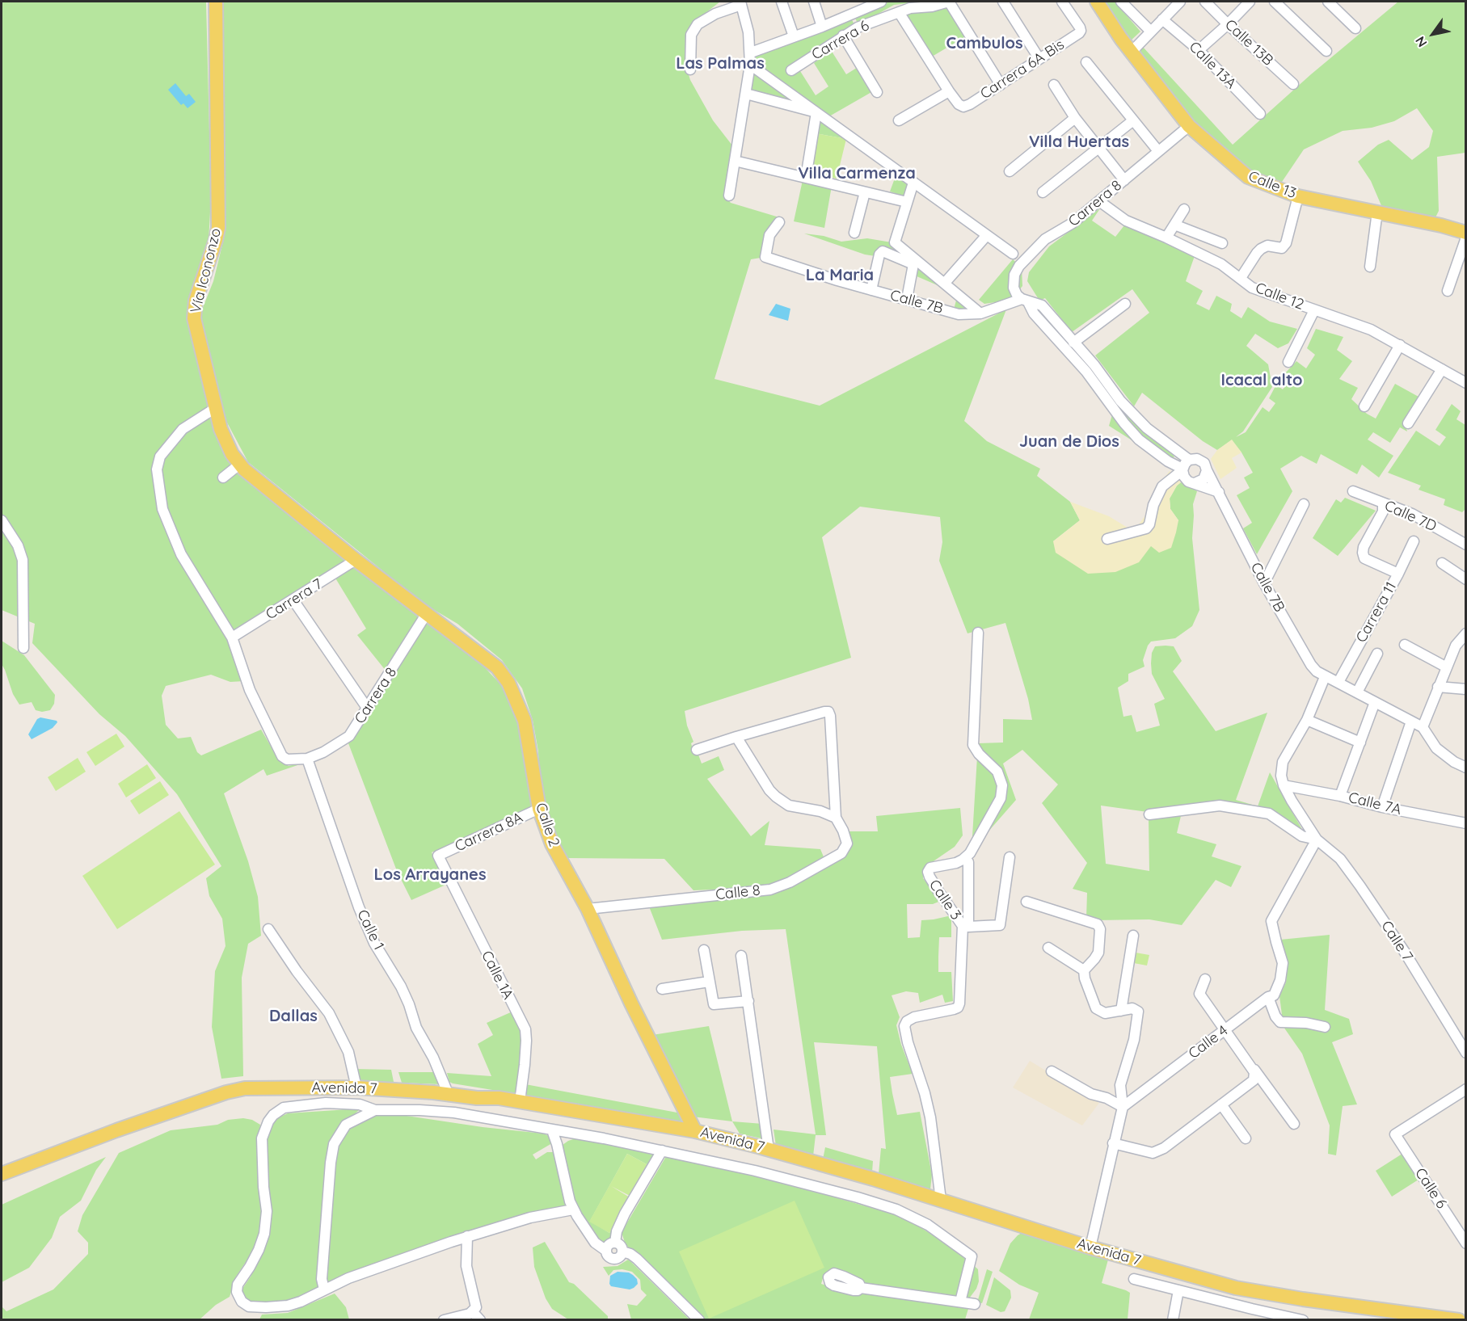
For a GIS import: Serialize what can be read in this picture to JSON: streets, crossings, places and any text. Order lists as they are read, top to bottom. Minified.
{"streets":{"main road":["Calle 13","Vía Icononzo","Calle 2","Avenida 7"],"street":["Carrera 6","Calle 13B","Calle 13A","Carrera 6A Bis","Carrera 8","Calle 12","Calle 7B","Calle 7D","Carrera 7","Carrera 11","Calle 7A","Carrera 8A","Calle 8","Calle 3","Calle 1","Calle 7","Calle 1A","Calle 4","Calle 6"]},"crossings":[["Calle 13","Carrera 8"],["Carrera 8","Calle 12"],["Carrera 8","Calle 7B"],["Carrera 8","Calle 2"],["Carrera 8","Calle 1"],["Vía Icononzo","Carrera 7"],["Vía Icononzo","Calle 2"],["Carrera 7","Calle 2"],["Calle 2","Carrera 8A"],["Calle 2","Calle 8"],["Calle 2","Avenida 7"],["Carrera 8A","Calle 1A"],["Calle 3","Avenida 7"],["Calle 1","Avenida 7"],["Calle 7","Calle 4"],["Calle 1A","Avenida 7"]],"districts":["Cambulos","Las Palmas","Villa Huertas","Villa Carmenza","La Maria","Icacal alto","Juan de Dios","Los Arrayanes","Dallas"],"north":"bottom left"}
